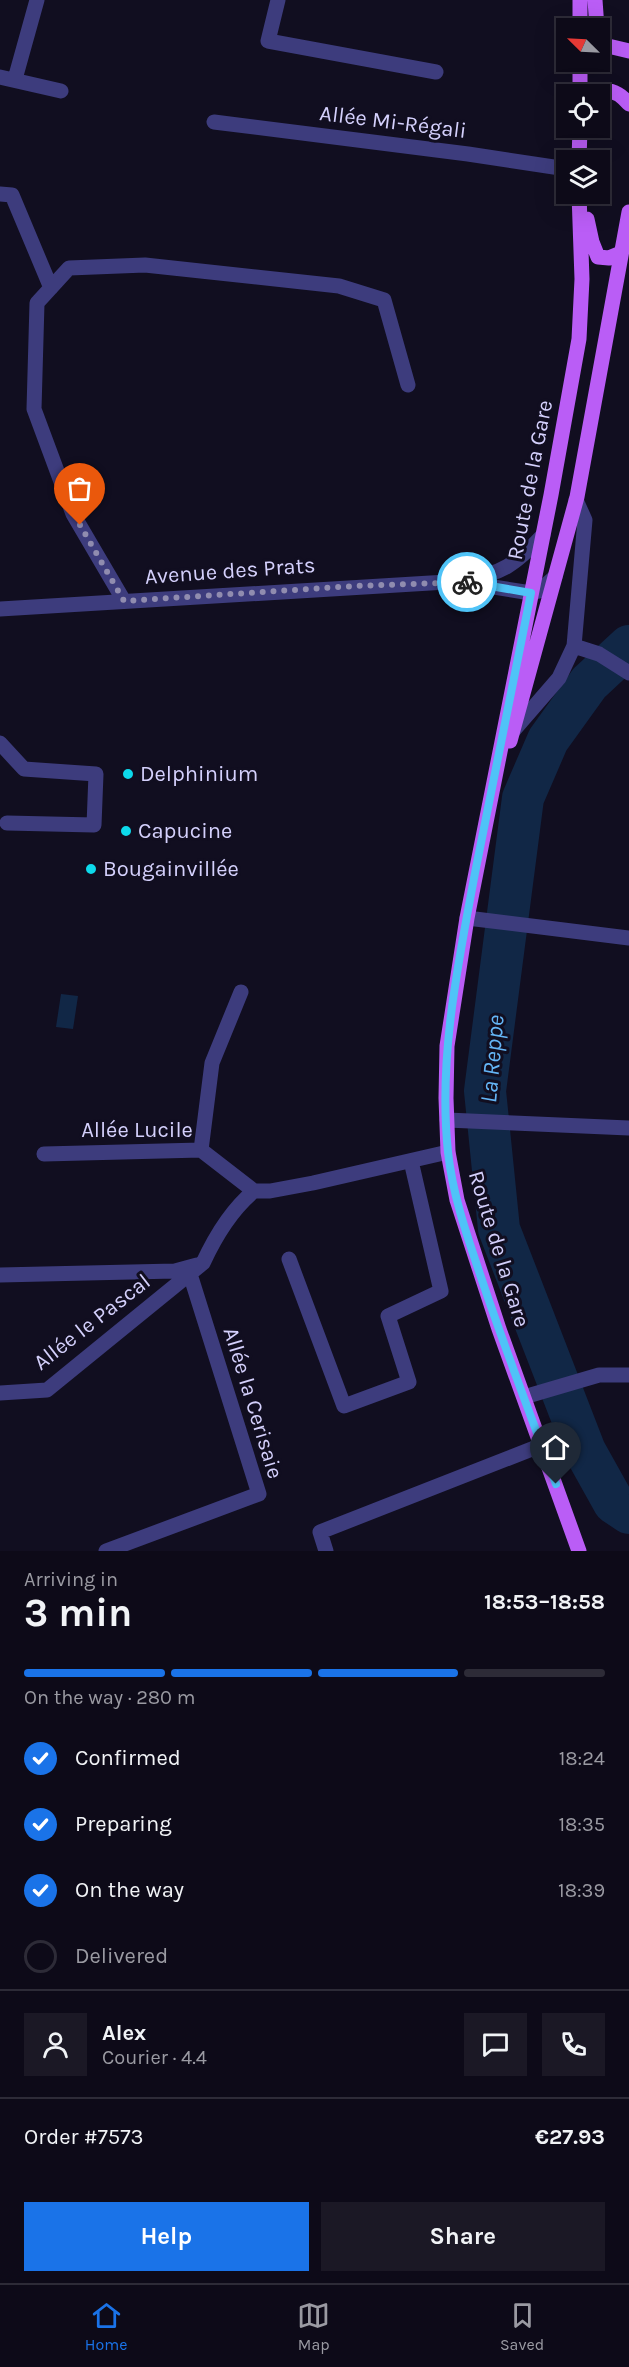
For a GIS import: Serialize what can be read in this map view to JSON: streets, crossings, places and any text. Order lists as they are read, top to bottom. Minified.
{"streets":{"main road":["Route de la Gare"],"street":["Allée Mi-Régali","Avenue des Prats","Allée Lucile","Allée le Pascal","Allée la Cerisaie"]},"crossings":[["Route de la Gare","Avenue des Prats"],["Allée le Pascal","Allée la Cerisaie"]],"water":["La Reppe"],"places":["Delphinium","Capucine","Bougainvillée"],"north":"top left","page":{"heading":["3 min","Arriving in","18:53–18:58"],"panel":["Alex","Courier · 4.4","Order #7573","€27.93"],"bar":"On the way · 280 m","list":[["Confirmed","18:24"],["Preparing","18:35"],["On the way","18:39"],"Delivered"],"buttons":["Help","Share"],"tabs":["Home","Map","Saved"]}}
